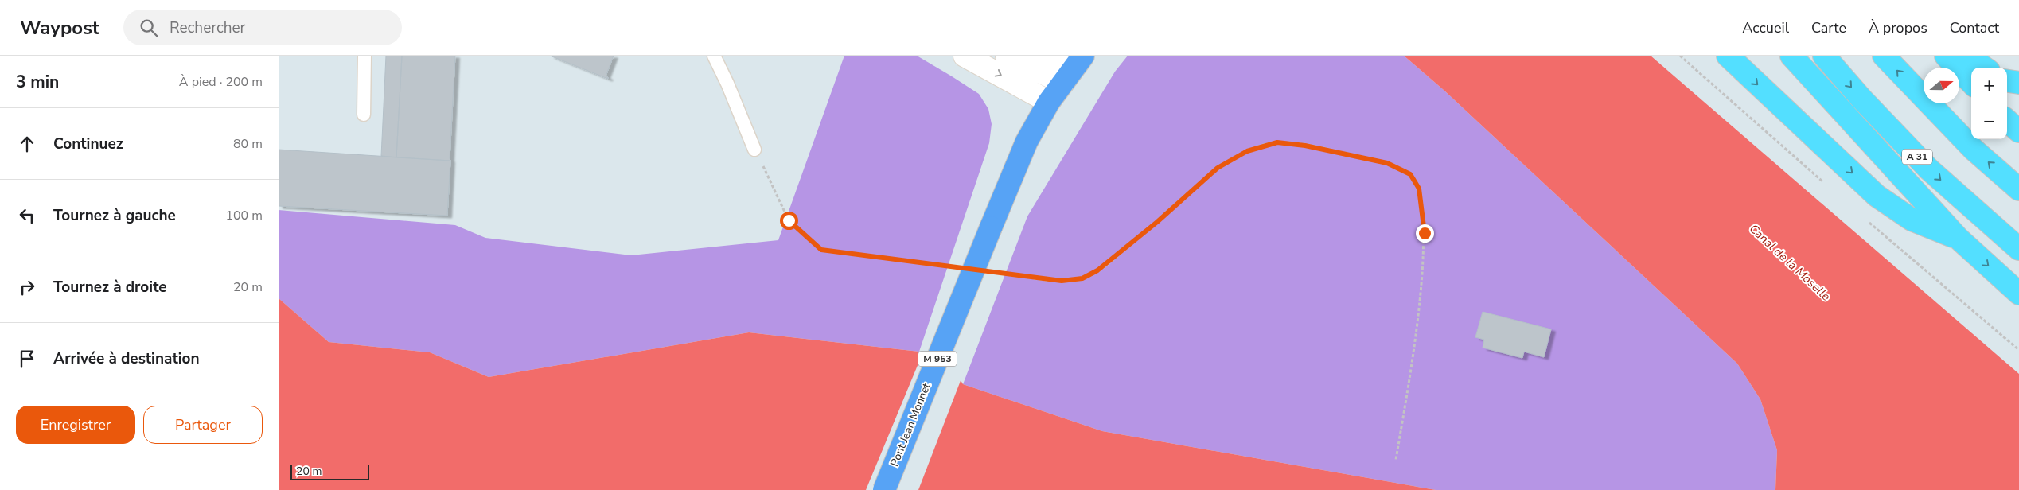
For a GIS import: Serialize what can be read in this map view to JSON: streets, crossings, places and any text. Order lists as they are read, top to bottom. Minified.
{"streets":{"highway":["A 31"],"main road":["M 953","Pont Jean Monnet"]},"crossings":[["M 953","Pont Jean Monnet"]],"water":["Canal de la Moselle"],"scale_bar":"20 m","north":"right","page":{"header":"Waypost","search":"Rechercher","nav":["Accueil","Carte","À propos","Contact"],"heading":["3 min","À pied · 200 m"],"map_buttons":["+","−"],"list":[["Continuez","80 m"],["Tournez à gauche","100 m"],["Tournez à droite","20 m"],"Arrivée à destination"],"buttons":["Enregistrer","Partager"],"scale":"20 m"}}
